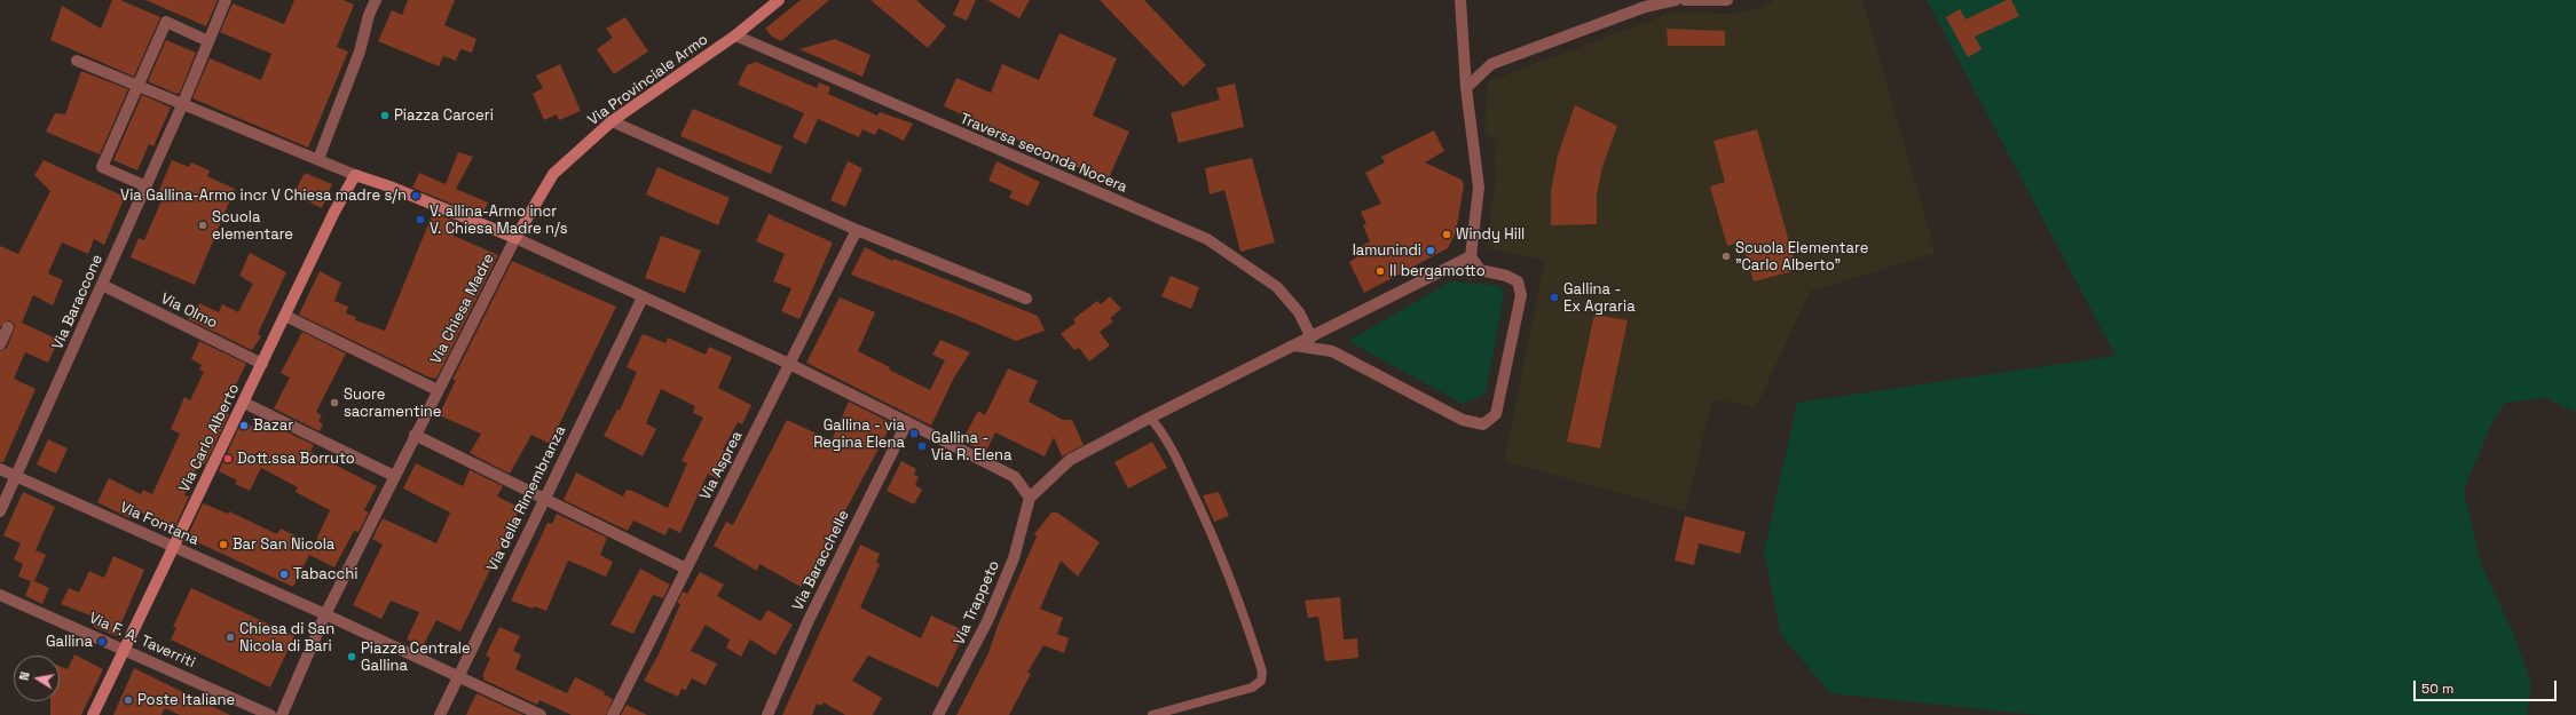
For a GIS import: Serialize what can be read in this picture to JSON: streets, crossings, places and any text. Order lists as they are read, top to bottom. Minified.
{"streets":{"street":["Via Provinciale Armo","Traversa seconda Nocera","Via Baraccone","Via Chiesa Madre","Via Olmo","Via Carlo Alberto","Via Asprea","Via della Rimembranza","Via Fontana","Via Baracchelle","Via Trappeto","Via F. A. Taverriti"]},"crossings":[["Via Provinciale Armo","Traversa seconda Nocera"],["Via Provinciale Armo","Via Chiesa Madre"],["Via Baraccone","Via Olmo"],["Via Baraccone","Via Fontana"],["Via Chiesa Madre","Via Fontana"],["Via Olmo","Via Carlo Alberto"],["Via Carlo Alberto","Via Fontana"],["Via Carlo Alberto","Via F. A. Taverriti"],["Via della Rimembranza","Via Fontana"]],"places":["Piazza Carceri","Via Gallina-Armo incr V Chiesa madre s/n","V. allina-Armo incr V. Chiesa Madre n/s","Scuola elementare","Windy Hill","Iamunindi","Scuola Elementare \"Carlo Alberto\"","Il bergamotto","Gallina - Ex Agraria","Suore sacramentine","Bazar","Gallina - via Regina Elena","Gallina - Via R. Elena","Dott.ssa Borruto","Bar San Nicola","Tabacchi","Chiesa di San Nicola di Bari","Gallina","Piazza Centrale Gallina","Poste Italiane"],"scale_bar":"50 m","north":"left"}
